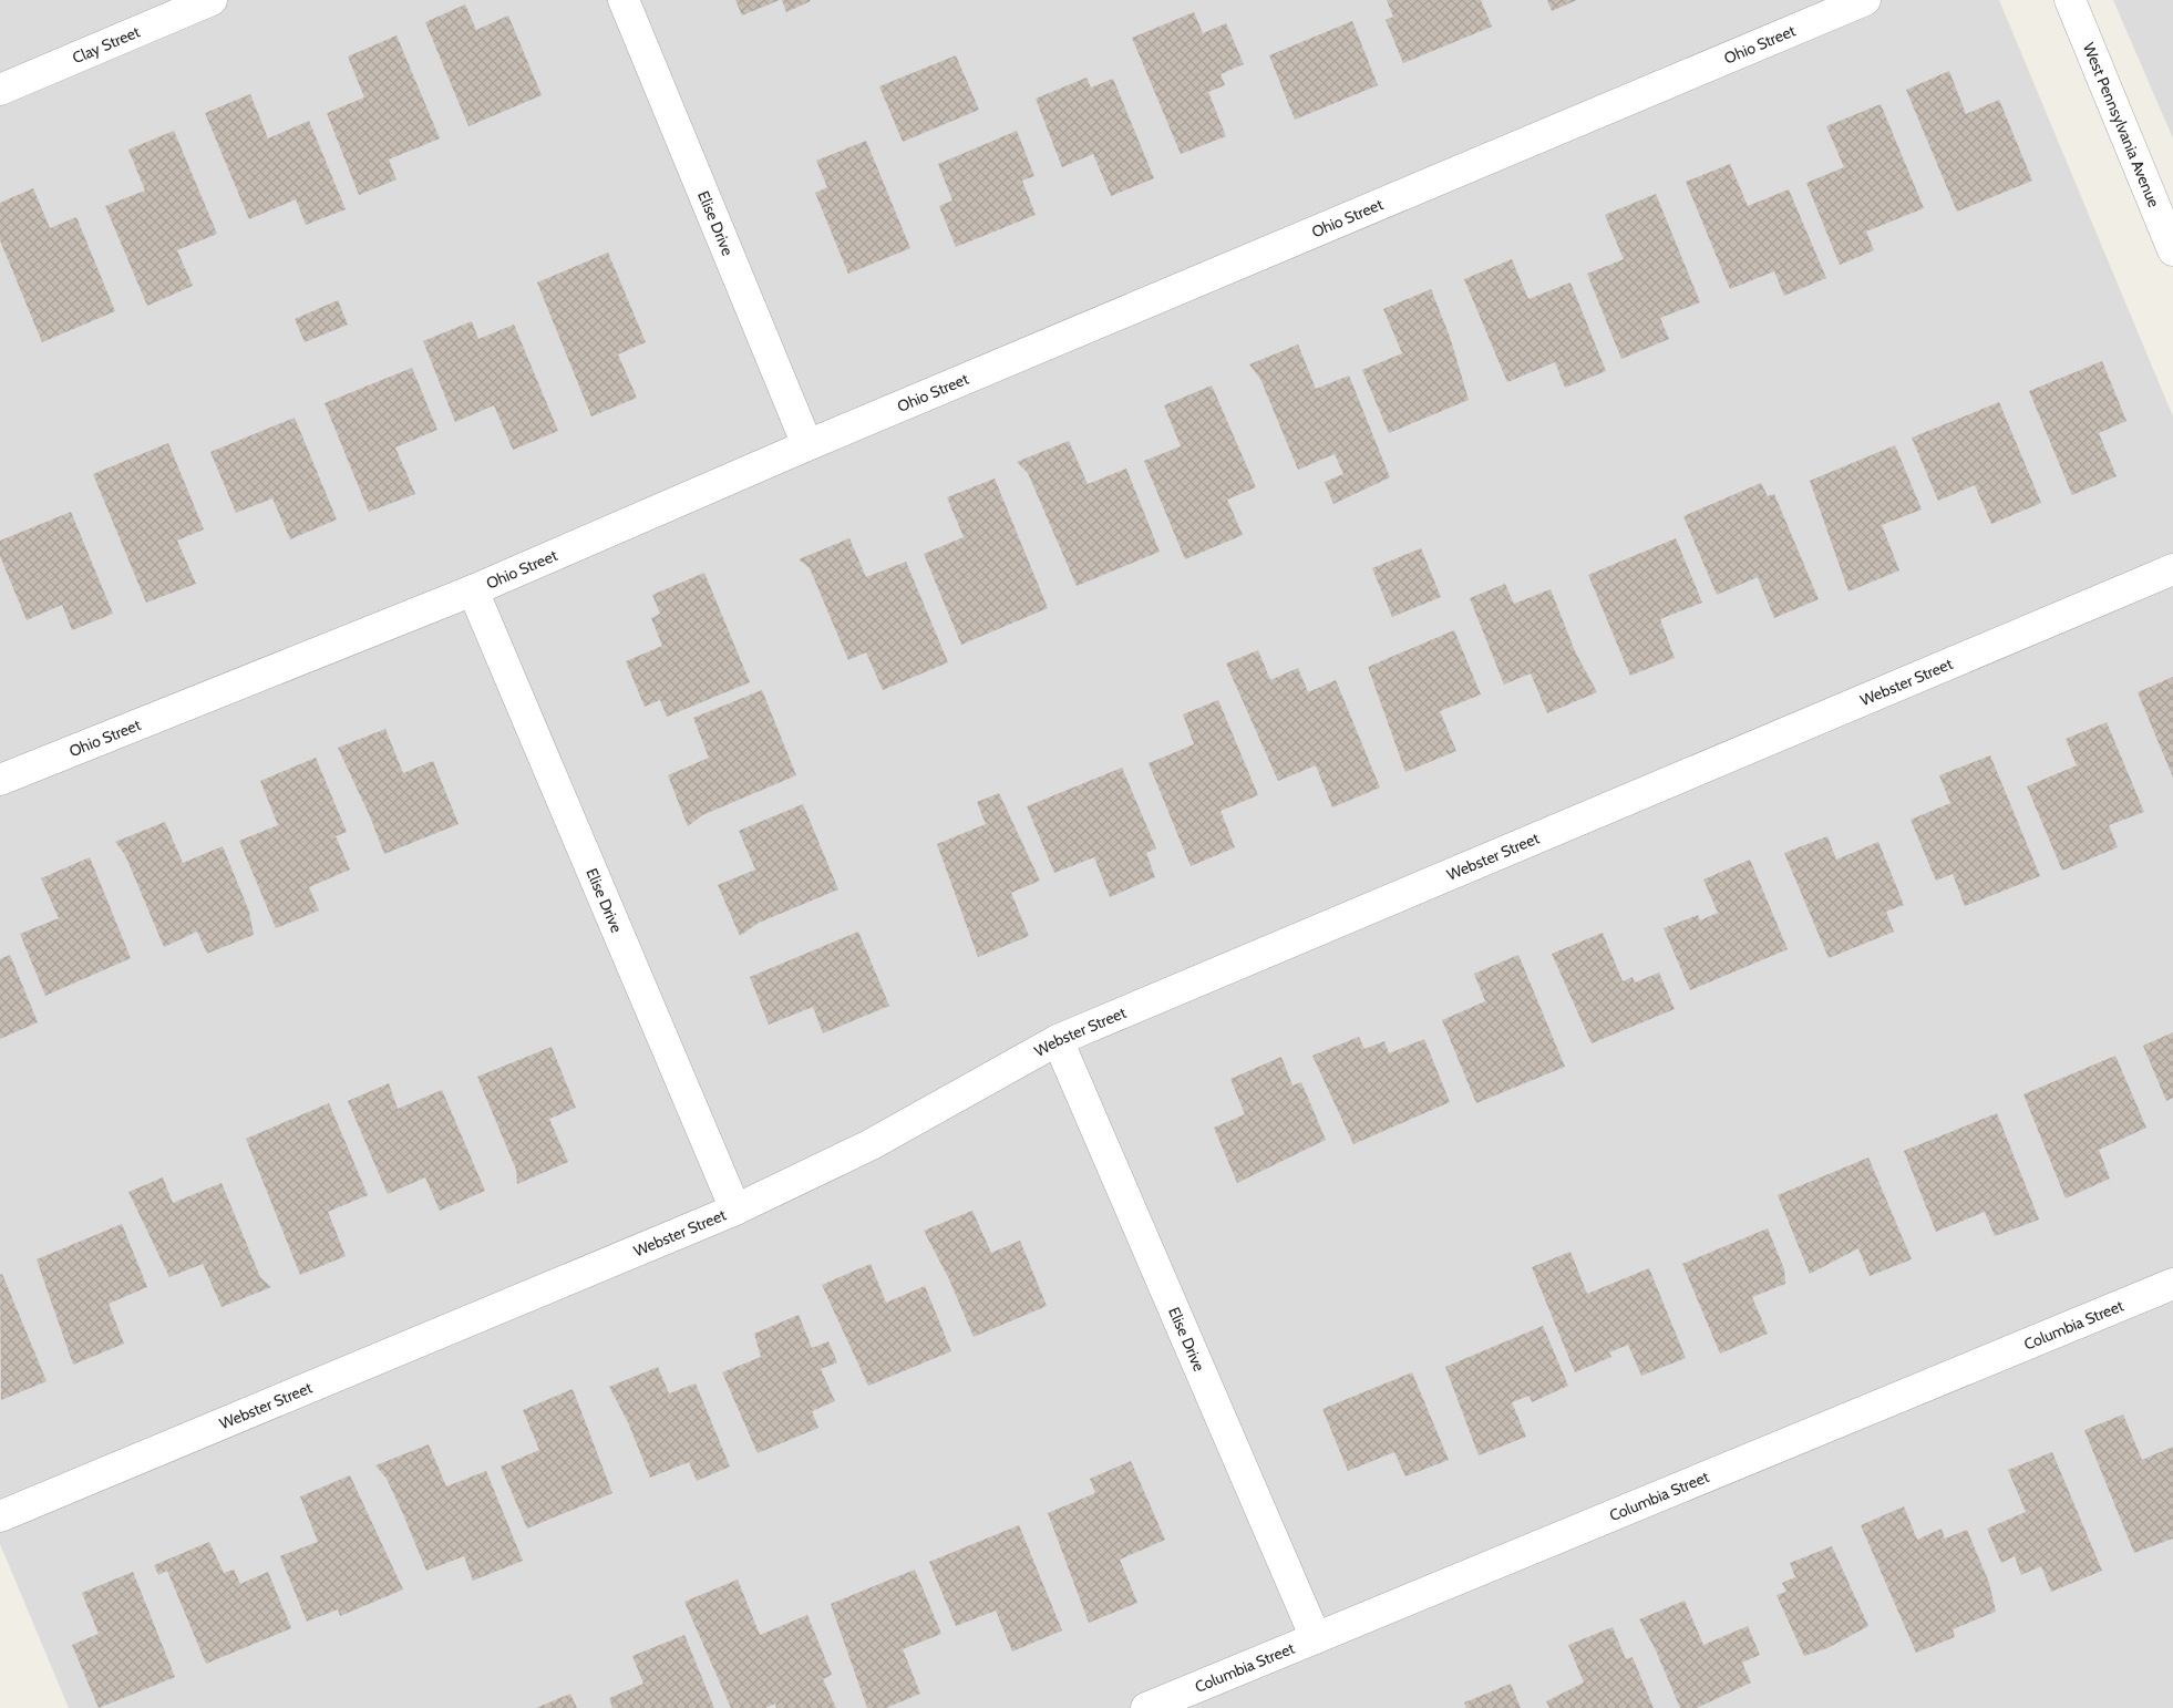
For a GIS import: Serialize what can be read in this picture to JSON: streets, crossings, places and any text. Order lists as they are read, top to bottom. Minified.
{"streets":{"street":["Clay Street","Ohio Street","West Pennsylvania Avenue","Elise Drive","Webster Street","Columbia Street"]},"crossings":[["Ohio Street","Elise Drive"],["Elise Drive","Webster Street"],["Elise Drive","Columbia Street"]]}
